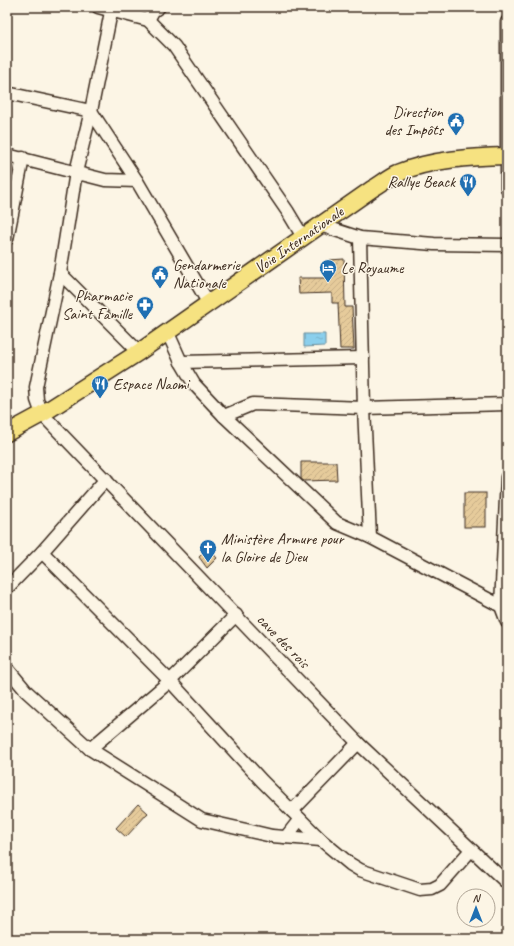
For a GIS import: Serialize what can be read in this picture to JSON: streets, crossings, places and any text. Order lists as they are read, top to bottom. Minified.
{"streets":{"main road":["Voie Internationale"],"street":["cave des rois"]},"crossings":[["Voie Internationale","cave des rois"]],"places":{"public building":["Direction des Impôts","Gendarmerie Nationale"],"restaurant":["Rallye Beack","Espace Naomi"],"hotel":["Le Royaume"],"pharmacy":["Pharmacie Saint Famille"],"church":["Ministère Armure pour la Gloire de Dieu"]},"north":"top"}
